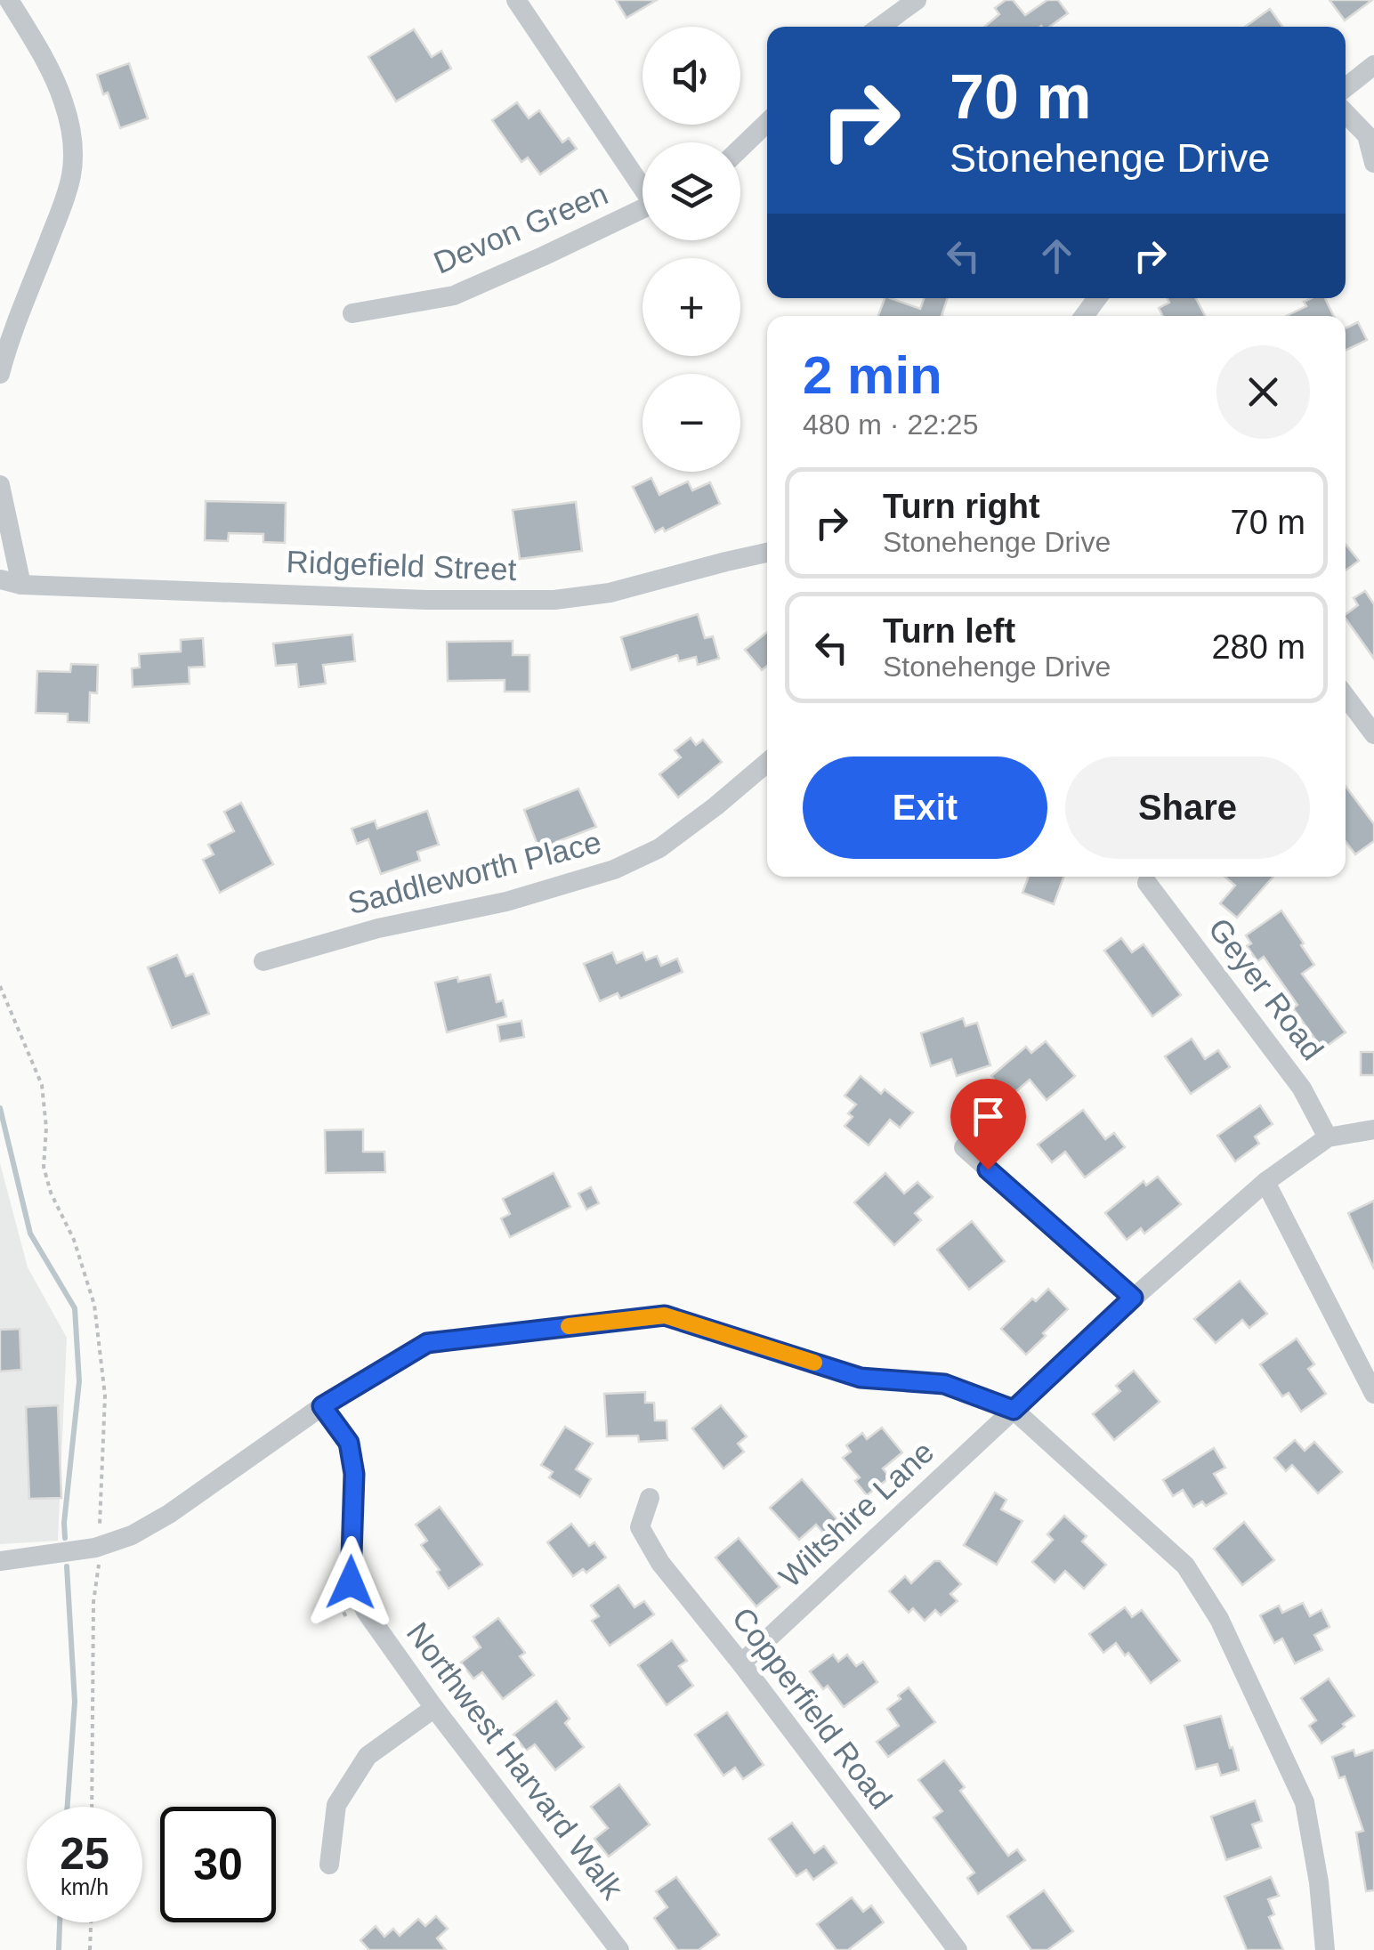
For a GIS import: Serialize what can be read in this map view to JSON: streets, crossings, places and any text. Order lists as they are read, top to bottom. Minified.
{"streets":{"street":["Devon Green","Ridgefield Street","Saddleworth Place","Geyer Road","Wiltshire Lane","Copperfield Road","Northwest Harvard Walk"]},"crossings":[["Geyer Road","Wiltshire Lane"],["Wiltshire Lane","Copperfield Road"]],"page":{"map_buttons":["+","−"],"turn":["70 m","Stonehenge Drive"],"heading":["2 min","480 m · 22:25"],"list":[{"name":"Turn right","note":"Stonehenge Drive","value":"70 m"},{"name":"Turn left","note":"Stonehenge Drive","value":"280 m"}],"buttons":["Exit","Share"],"speed":"25 km/h","limit":"30"}}
